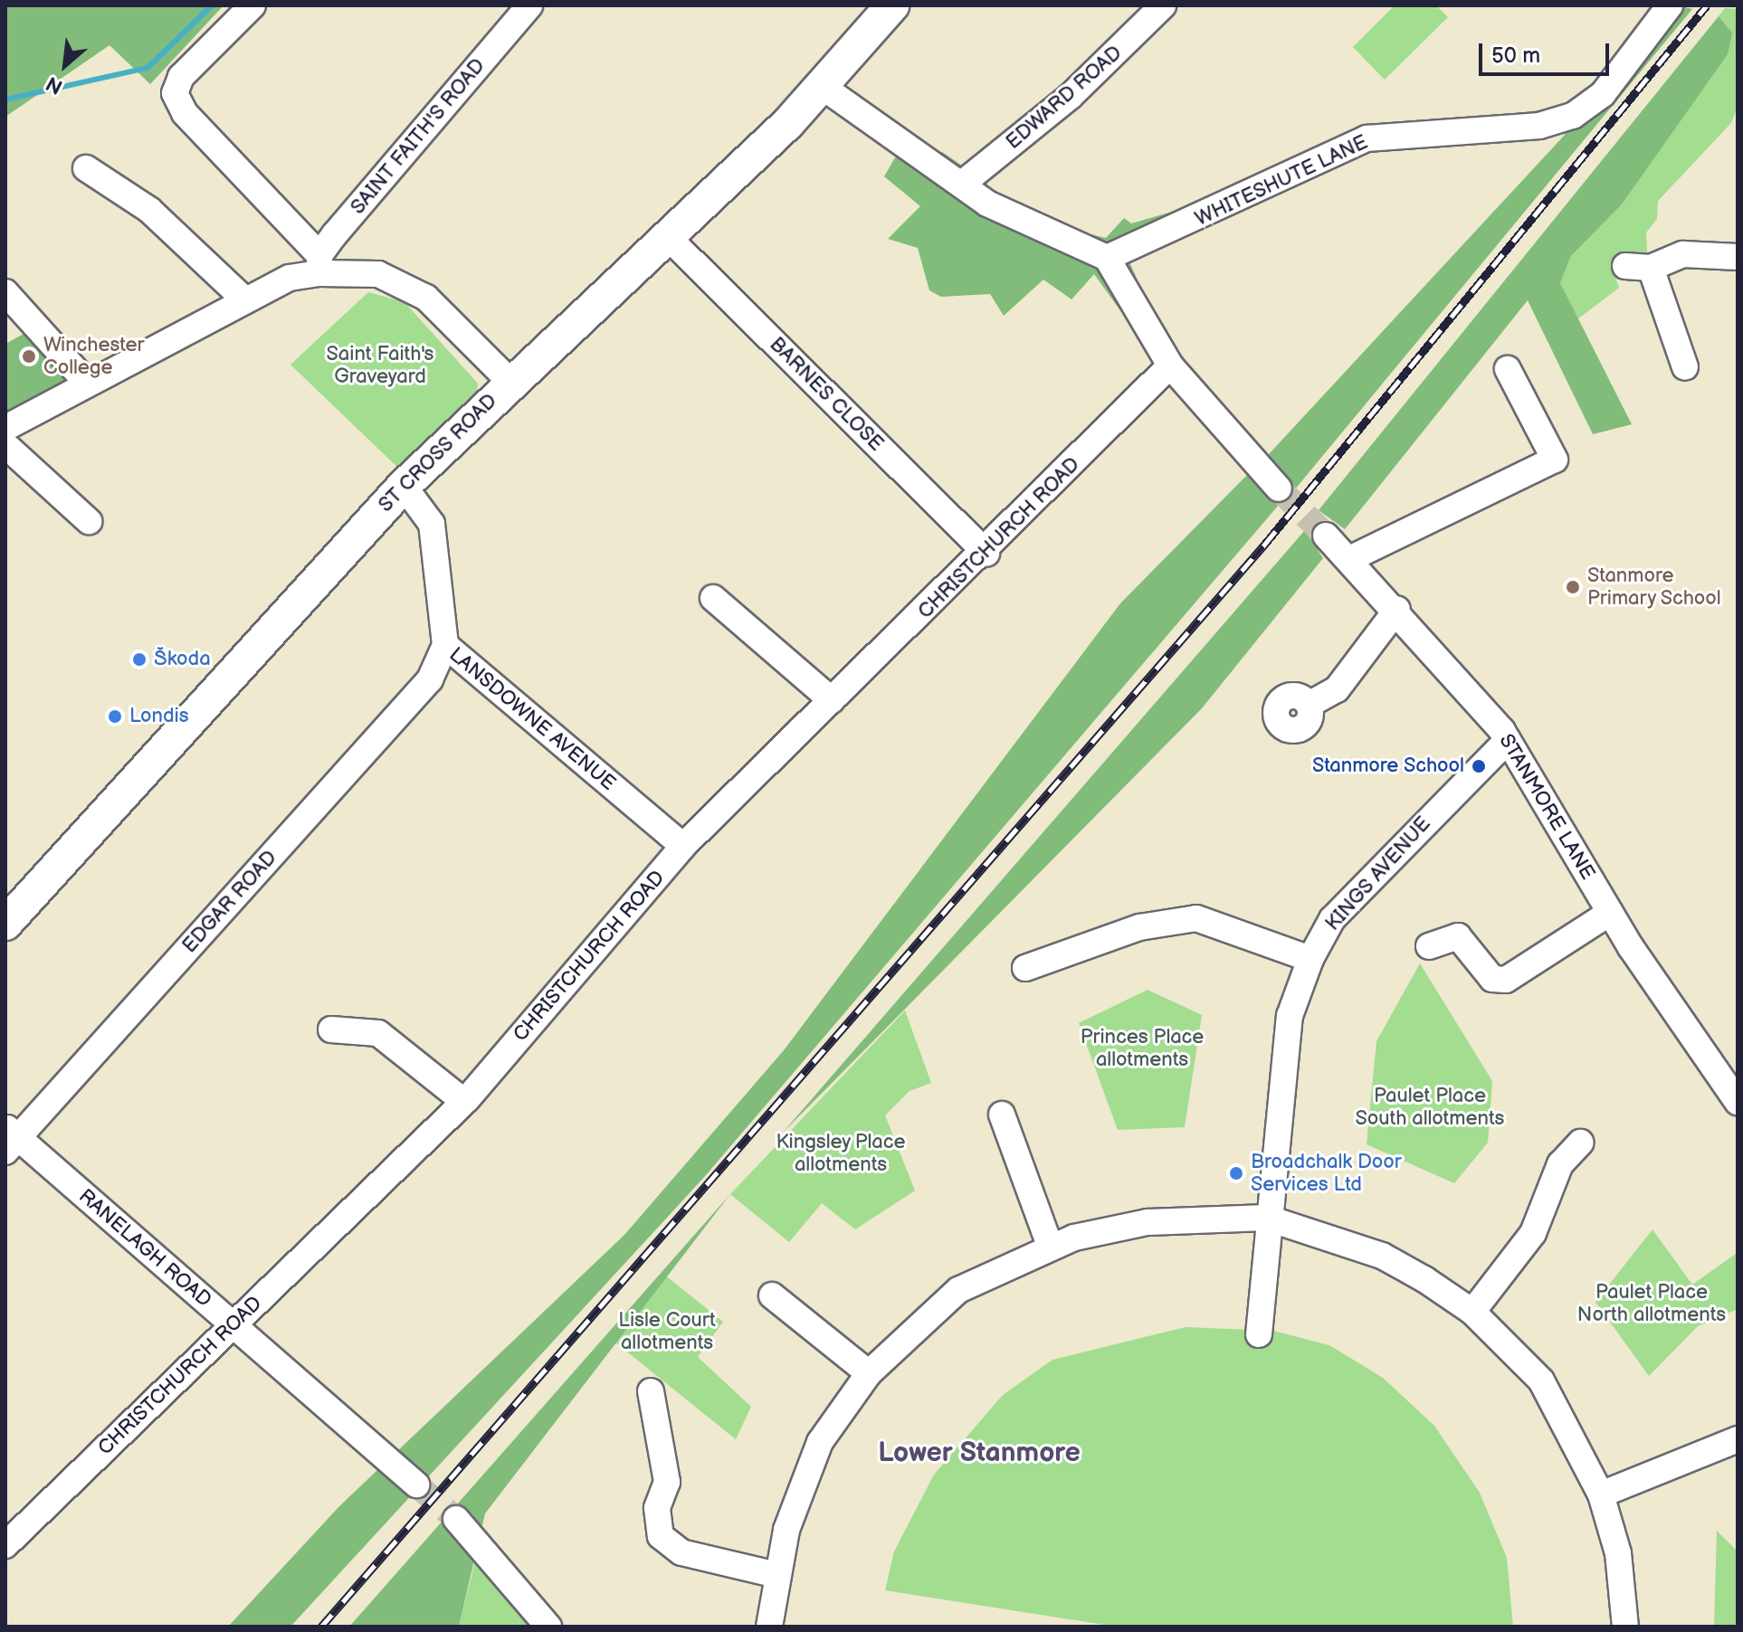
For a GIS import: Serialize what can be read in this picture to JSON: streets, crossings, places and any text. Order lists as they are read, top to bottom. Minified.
{"streets":{"main road":["ST CROSS ROAD"],"street":["EDWARD ROAD","SAINT FAITH'S ROAD","WHITESHUTE LANE","BARNES CLOSE","CHRISTCHURCH ROAD","LANSDOWNE AVENUE","STANMORE LANE","KINGS AVENUE","EDGAR ROAD","RANELAGH ROAD"]},"crossings":[["BARNES CLOSE","ST CROSS ROAD"],["BARNES CLOSE","CHRISTCHURCH ROAD"],["ST CROSS ROAD","LANSDOWNE AVENUE"],["CHRISTCHURCH ROAD","LANSDOWNE AVENUE"],["CHRISTCHURCH ROAD","RANELAGH ROAD"],["LANSDOWNE AVENUE","EDGAR ROAD"],["STANMORE LANE","KINGS AVENUE"],["EDGAR ROAD","RANELAGH ROAD"]],"districts":["Lower Stanmore"],"parks":["Saint Faith's Graveyard","Princes Place allotments","Paulet Place South allotments","Kingsley Place allotments","Paulet Place North allotments","Lisle Court allotments"],"places":["Winchester College","Stanmore Primary School","Škoda","Londis","Stanmore School","Broadchalk Door Services Ltd"],"scale_bar":"50 m","north":"bottom left"}
